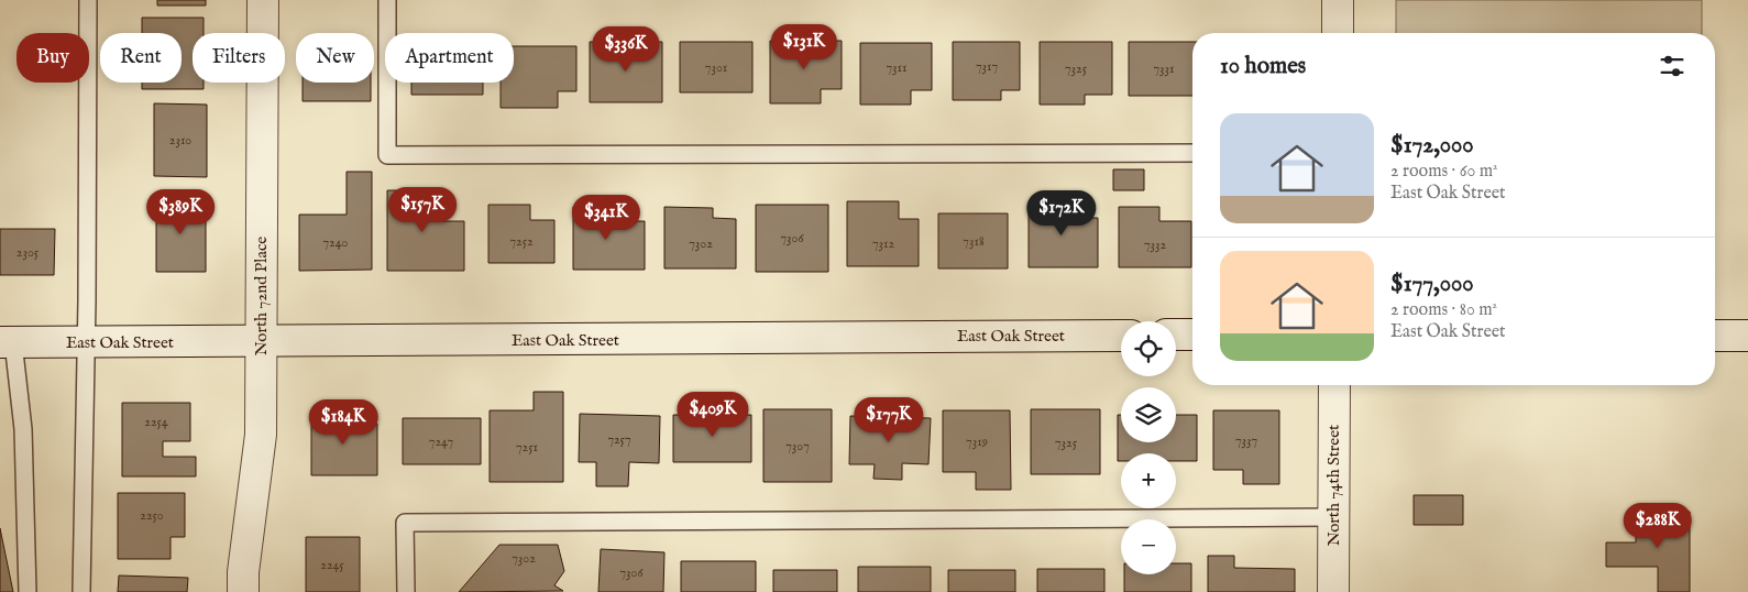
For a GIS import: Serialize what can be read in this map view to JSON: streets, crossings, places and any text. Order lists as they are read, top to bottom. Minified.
{"streets":{"street":["North 72nd Place","East Oak Street","North 74th Street"]},"crossings":[["North 72nd Place","East Oak Street"]],"house_numbers":["7317","7301","7311","7325","7331","2310","7306","7252","7318","7240","7302","7312","7332","2305","2254","7257","7337","7247","7319","7325","7307","7251","2250","7302","2245","7306"],"page":{"price":["$131K","$336K","$157K","$389K","$172K","$341K","$409K","$177K","$184K","$288K"],"chip":["Buy","Rent","Filters","New","Apartment"],"heading":"10 homes","list":[{"name":"$172,000","note":"2 rooms · 60 m² · East Oak Street"},{"name":"$177,000","note":"2 rooms · 80 m² · East Oak Street"}],"map_buttons":["+","−"]}}
